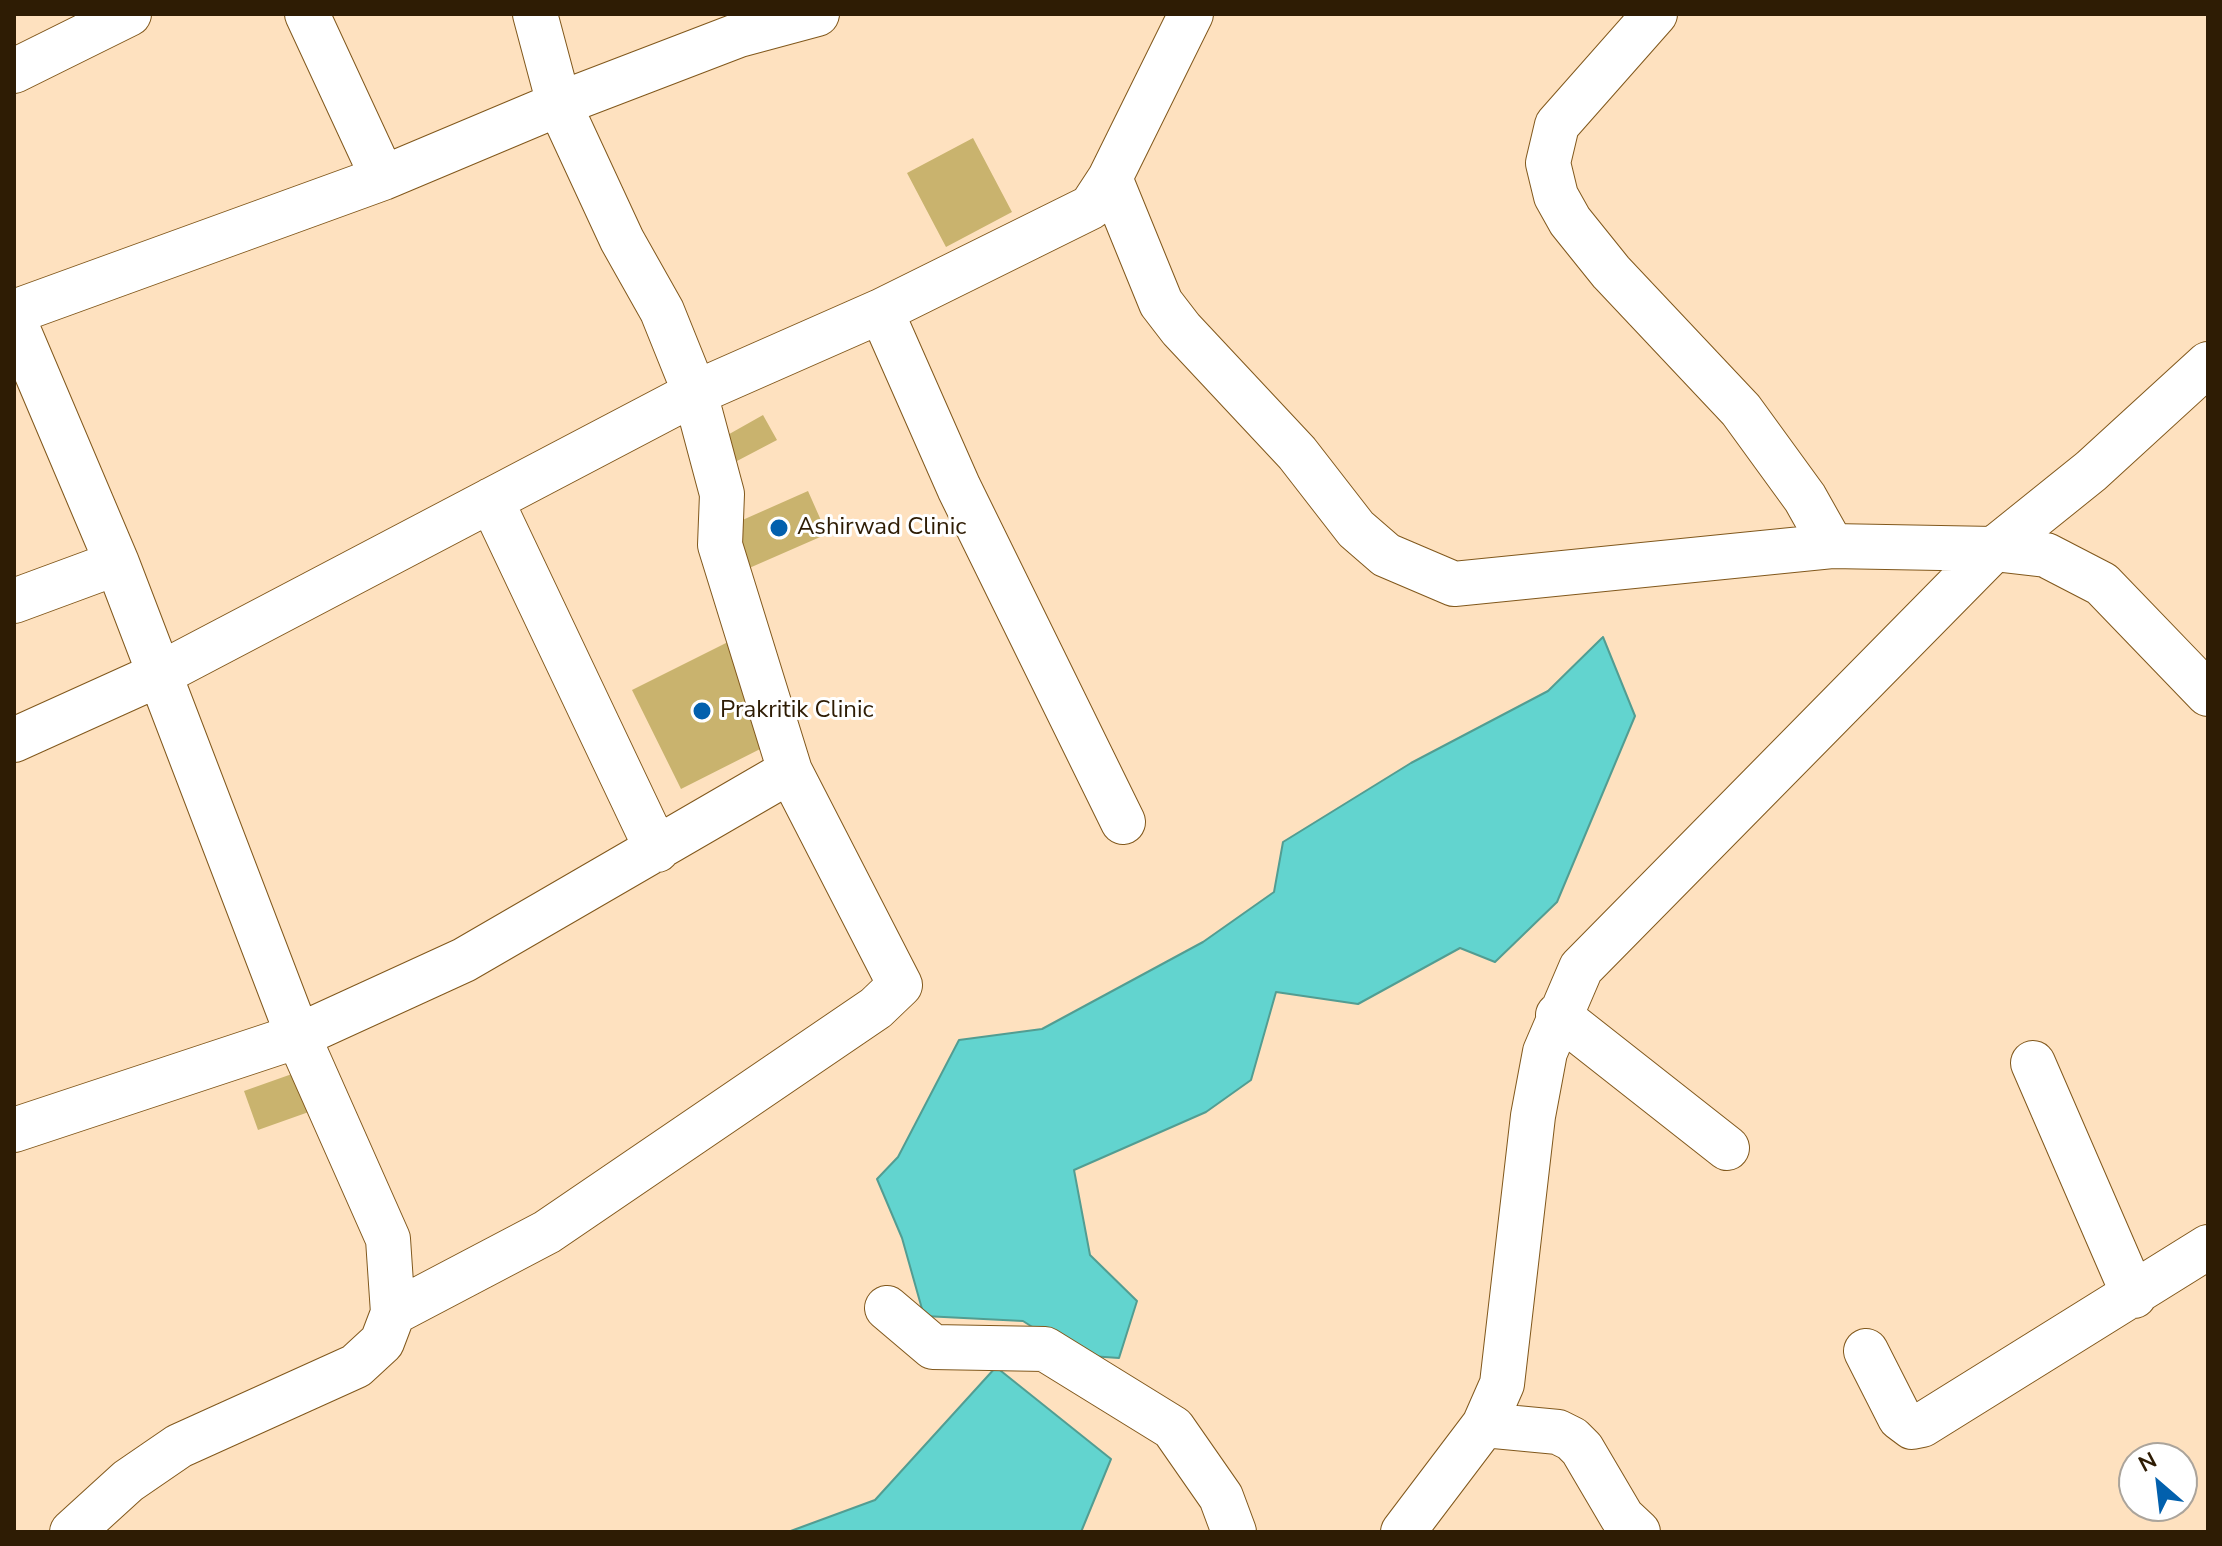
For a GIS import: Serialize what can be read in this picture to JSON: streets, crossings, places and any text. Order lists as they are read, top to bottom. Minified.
{"places":["Ashirwad Clinic","Prakritik Clinic"],"north":"top left"}
